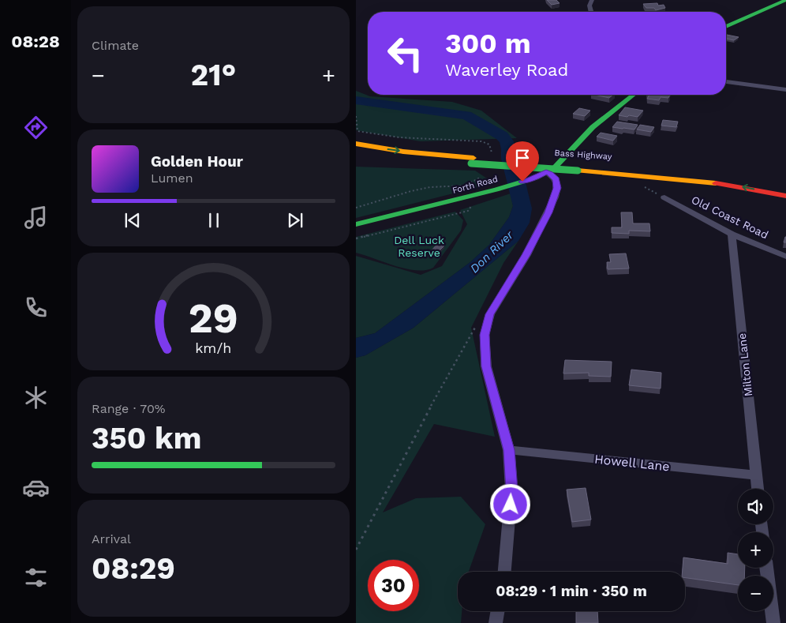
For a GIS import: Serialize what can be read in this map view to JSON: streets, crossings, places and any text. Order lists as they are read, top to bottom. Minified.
{"streets":{"main road":["Bass Highway","Forth Road"],"street":["Old Coast Road","Milton Lane","Howell Lane"]},"crossings":[["Old Coast Road","Milton Lane"],["Milton Lane","Howell Lane"]],"water":["Don River"],"parks":["Dell Luck Reserve"],"page":{"tabs":"08:28","tile":["Climate",["Range · 70%","350 km"],["Arrival","08:29"]],"turn":["300 m","Waverley Road"],"heat":["−","21°","+"],"song":["Golden Hour","Lumen"],"map_buttons":["+","−"],"limit":"30","trip":"08:29 · 1 min · 350 m","gauge":["29","km/h"]}}
